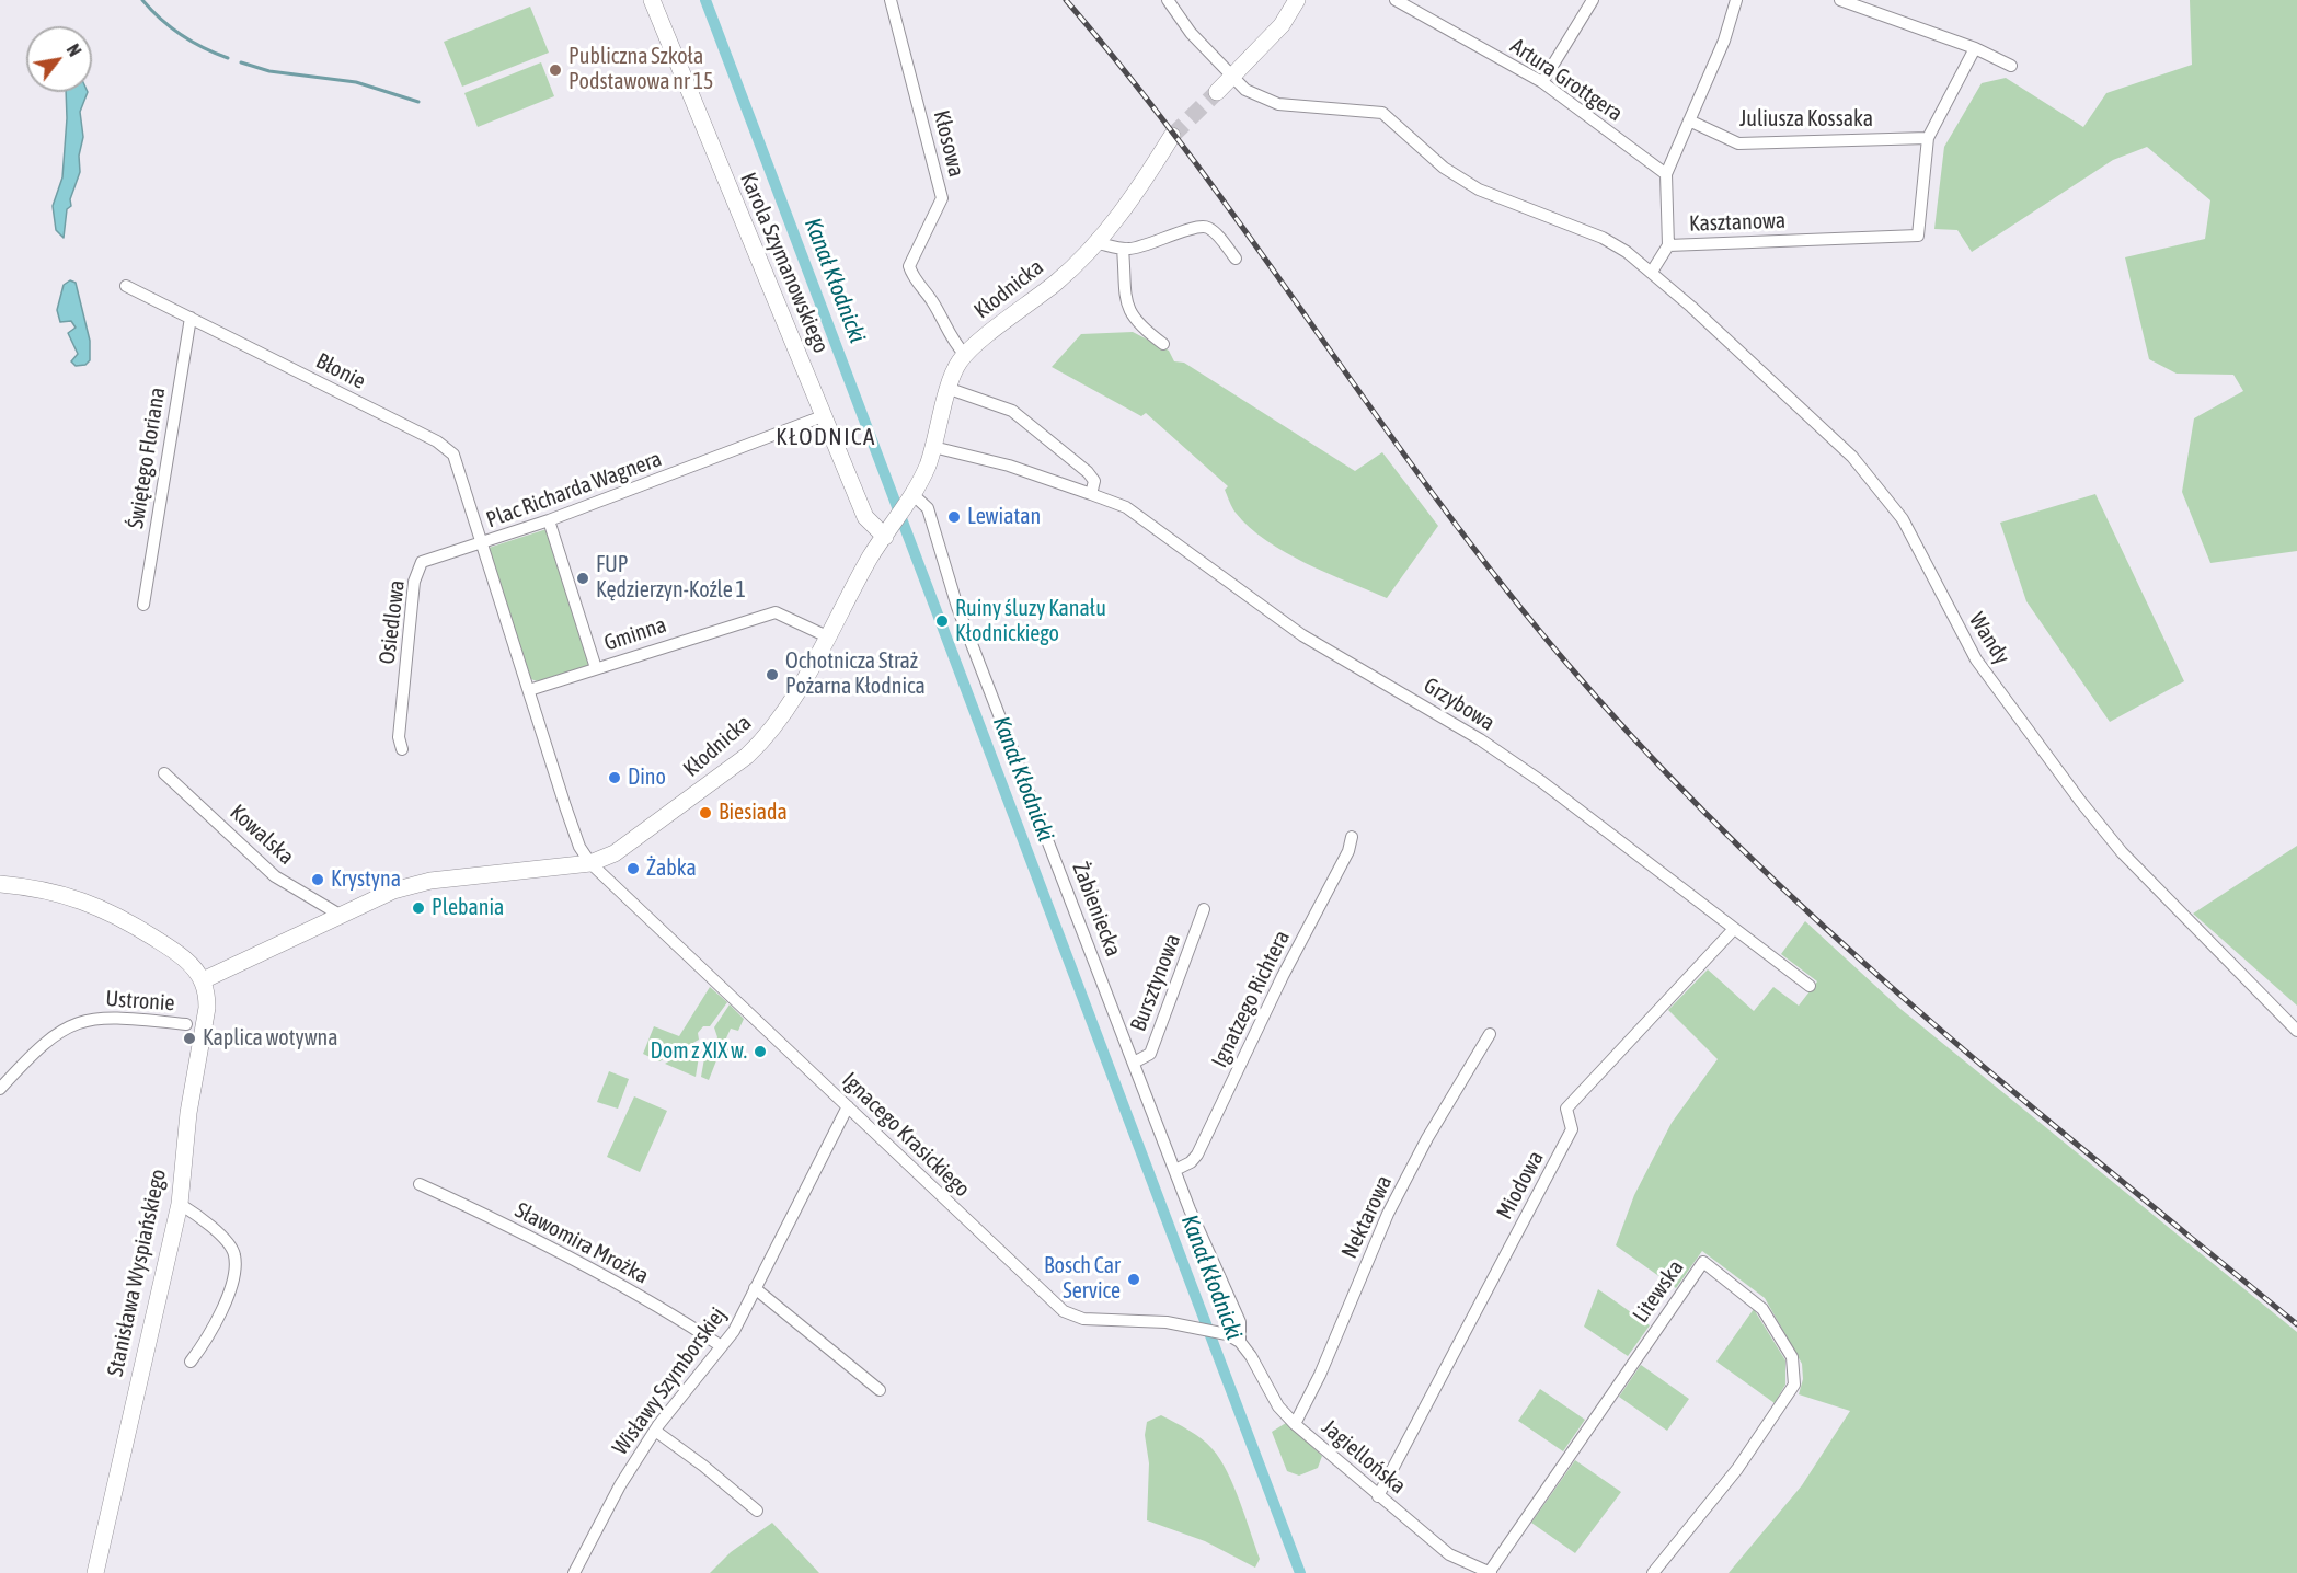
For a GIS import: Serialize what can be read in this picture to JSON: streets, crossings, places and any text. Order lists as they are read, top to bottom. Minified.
{"streets":{"main road":["Karola Szymanowskiego","Kłodnicka","Stanisława Wyspiańskiego"],"street":["Artura Grottgera","Juliusza Kossaka","Kłosowa","Kasztanowa","Błonie","Świętego Floriana","Plac Richarda Wagnera","Osiedlowa","Gminna","Wandy","Grzybowa","Kowalska","Żabieniecka","Bursztynowa","Ignatzego Richtera","Ustronie","Ignacego Krasickiego","Miodowa","Nektarowa","Sławomira Mrożka","Litewska","Wisławy Szymborskiej","Jagiellońska"]},"crossings":[["Juliusza Kossaka","Kasztanowa"],["Kłosowa","Kłodnicka"],["Kasztanowa","Wandy"],["Karola Szymanowskiego","Kłodnicka"],["Karola Szymanowskiego","Plac Richarda Wagnera"],["Kłodnicka","Gminna"],["Kłodnicka","Grzybowa"],["Kłodnicka","Kowalska"],["Kłodnicka","Żabieniecka"],["Kłodnicka","Ignacego Krasickiego"],["Kłodnicka","Stanisława Wyspiańskiego"],["Błonie","Świętego Floriana"],["Błonie","Plac Richarda Wagnera"],["Błonie","Osiedlowa"],["Plac Richarda Wagnera","Osiedlowa"],["Plac Richarda Wagnera","Gminna"],["Grzybowa","Miodowa"],["Żabieniecka","Bursztynowa"],["Żabieniecka","Ignatzego Richtera"],["Żabieniecka","Ignacego Krasickiego"],["Żabieniecka","Jagiellońska"],["Ignacego Krasickiego","Wisławy Szymborskiej"],["Ignacego Krasickiego","Jagiellońska"],["Miodowa","Jagiellońska"],["Nektarowa","Jagiellońska"],["Sławomira Mrożka","Wisławy Szymborskiej"],["Litewska","Jagiellońska"]],"districts":["KŁODNICA"],"water":["Kanał Kłodnicki"],"places":["Publiczna Szkoła Podstawowa nr 15","Lewiatan","FUP Kędzierzyn-Koźle 1","Ruiny śluzy Kanału Kłodnickiego","Ochotnicza Straż Pożarna Kłodnica","Dino","Biesiada","Żabka","Krystyna","Plebania","Kaplica wotywna","Dom z XIX w.","Bosch Car Service"],"north":"top right"}
